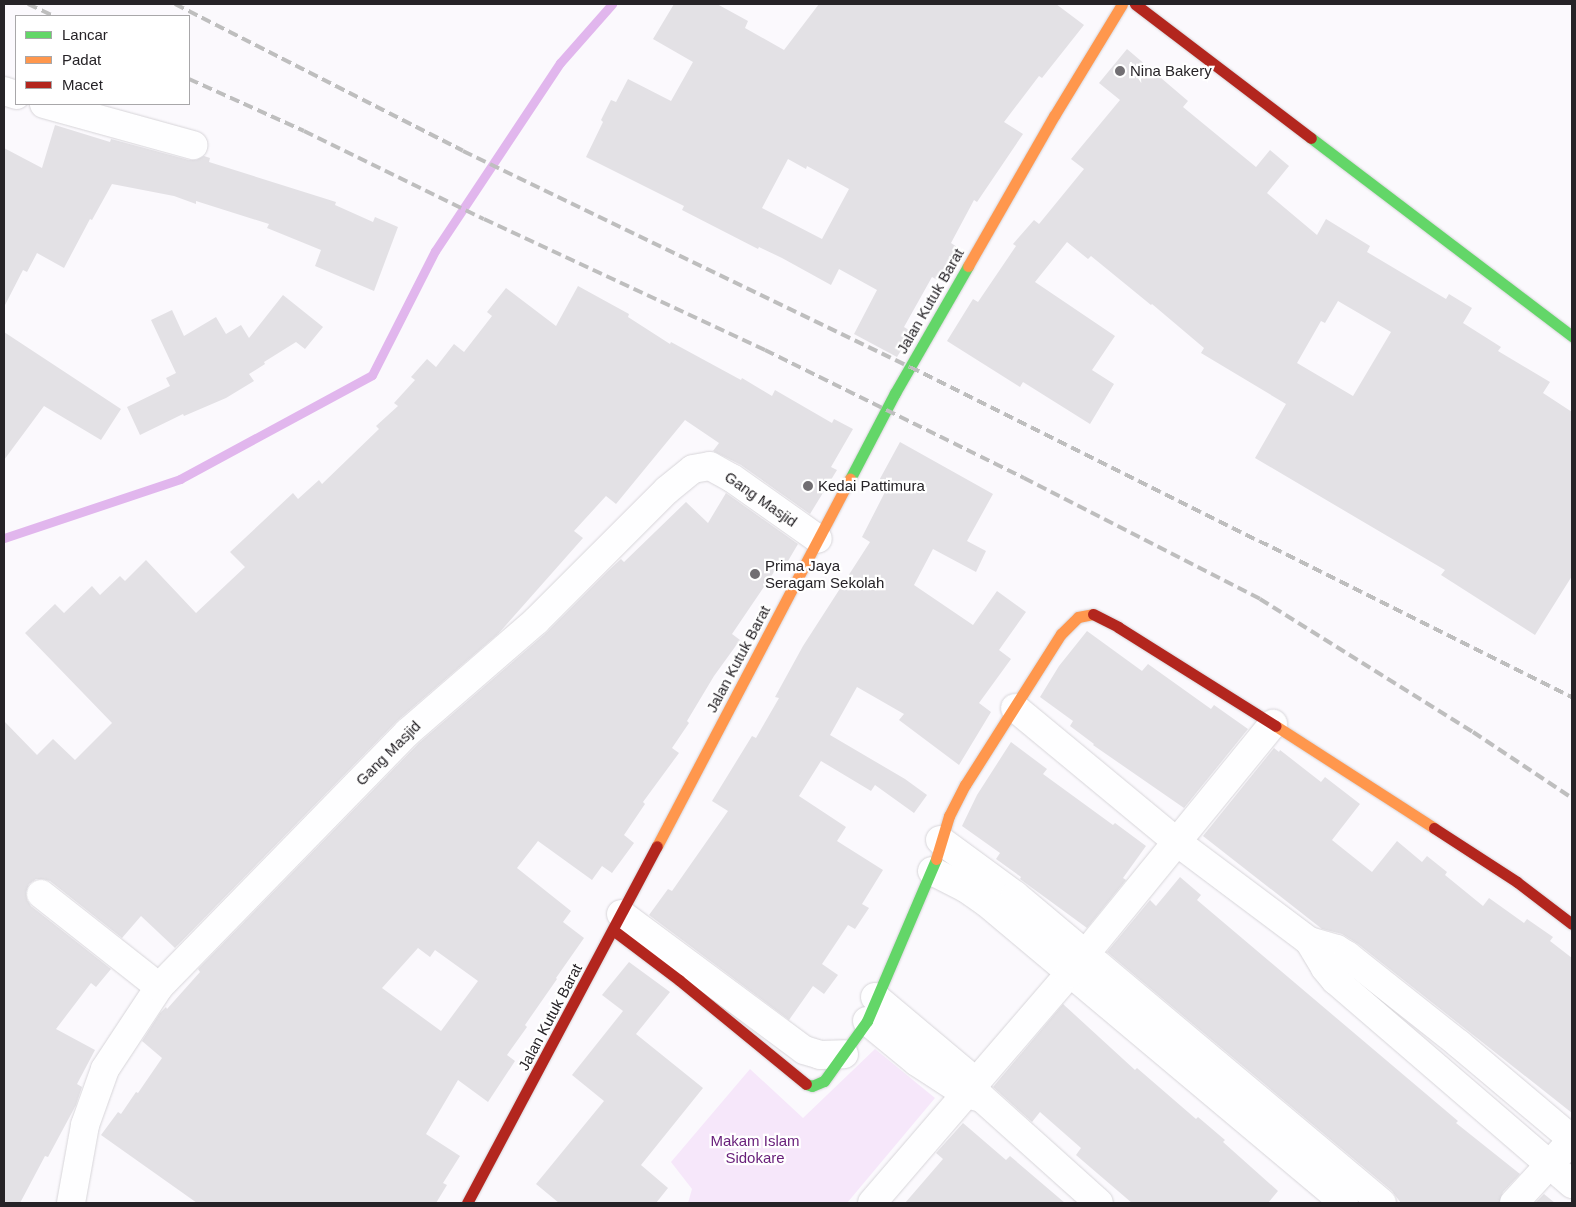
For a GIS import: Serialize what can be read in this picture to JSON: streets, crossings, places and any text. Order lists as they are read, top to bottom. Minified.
{"streets":{"main road":["Jalan Kutuk Barat"],"street":["Gang Masjid"]},"crossings":[["Jalan Kutuk Barat","Gang Masjid"]],"parks":["Makam Islam Sidokare"],"places":["Nina Bakery","Kedai Pattimura","Prima Jaya Seragam Sekolah"],"legend":["Lancar","Padat","Macet"]}
